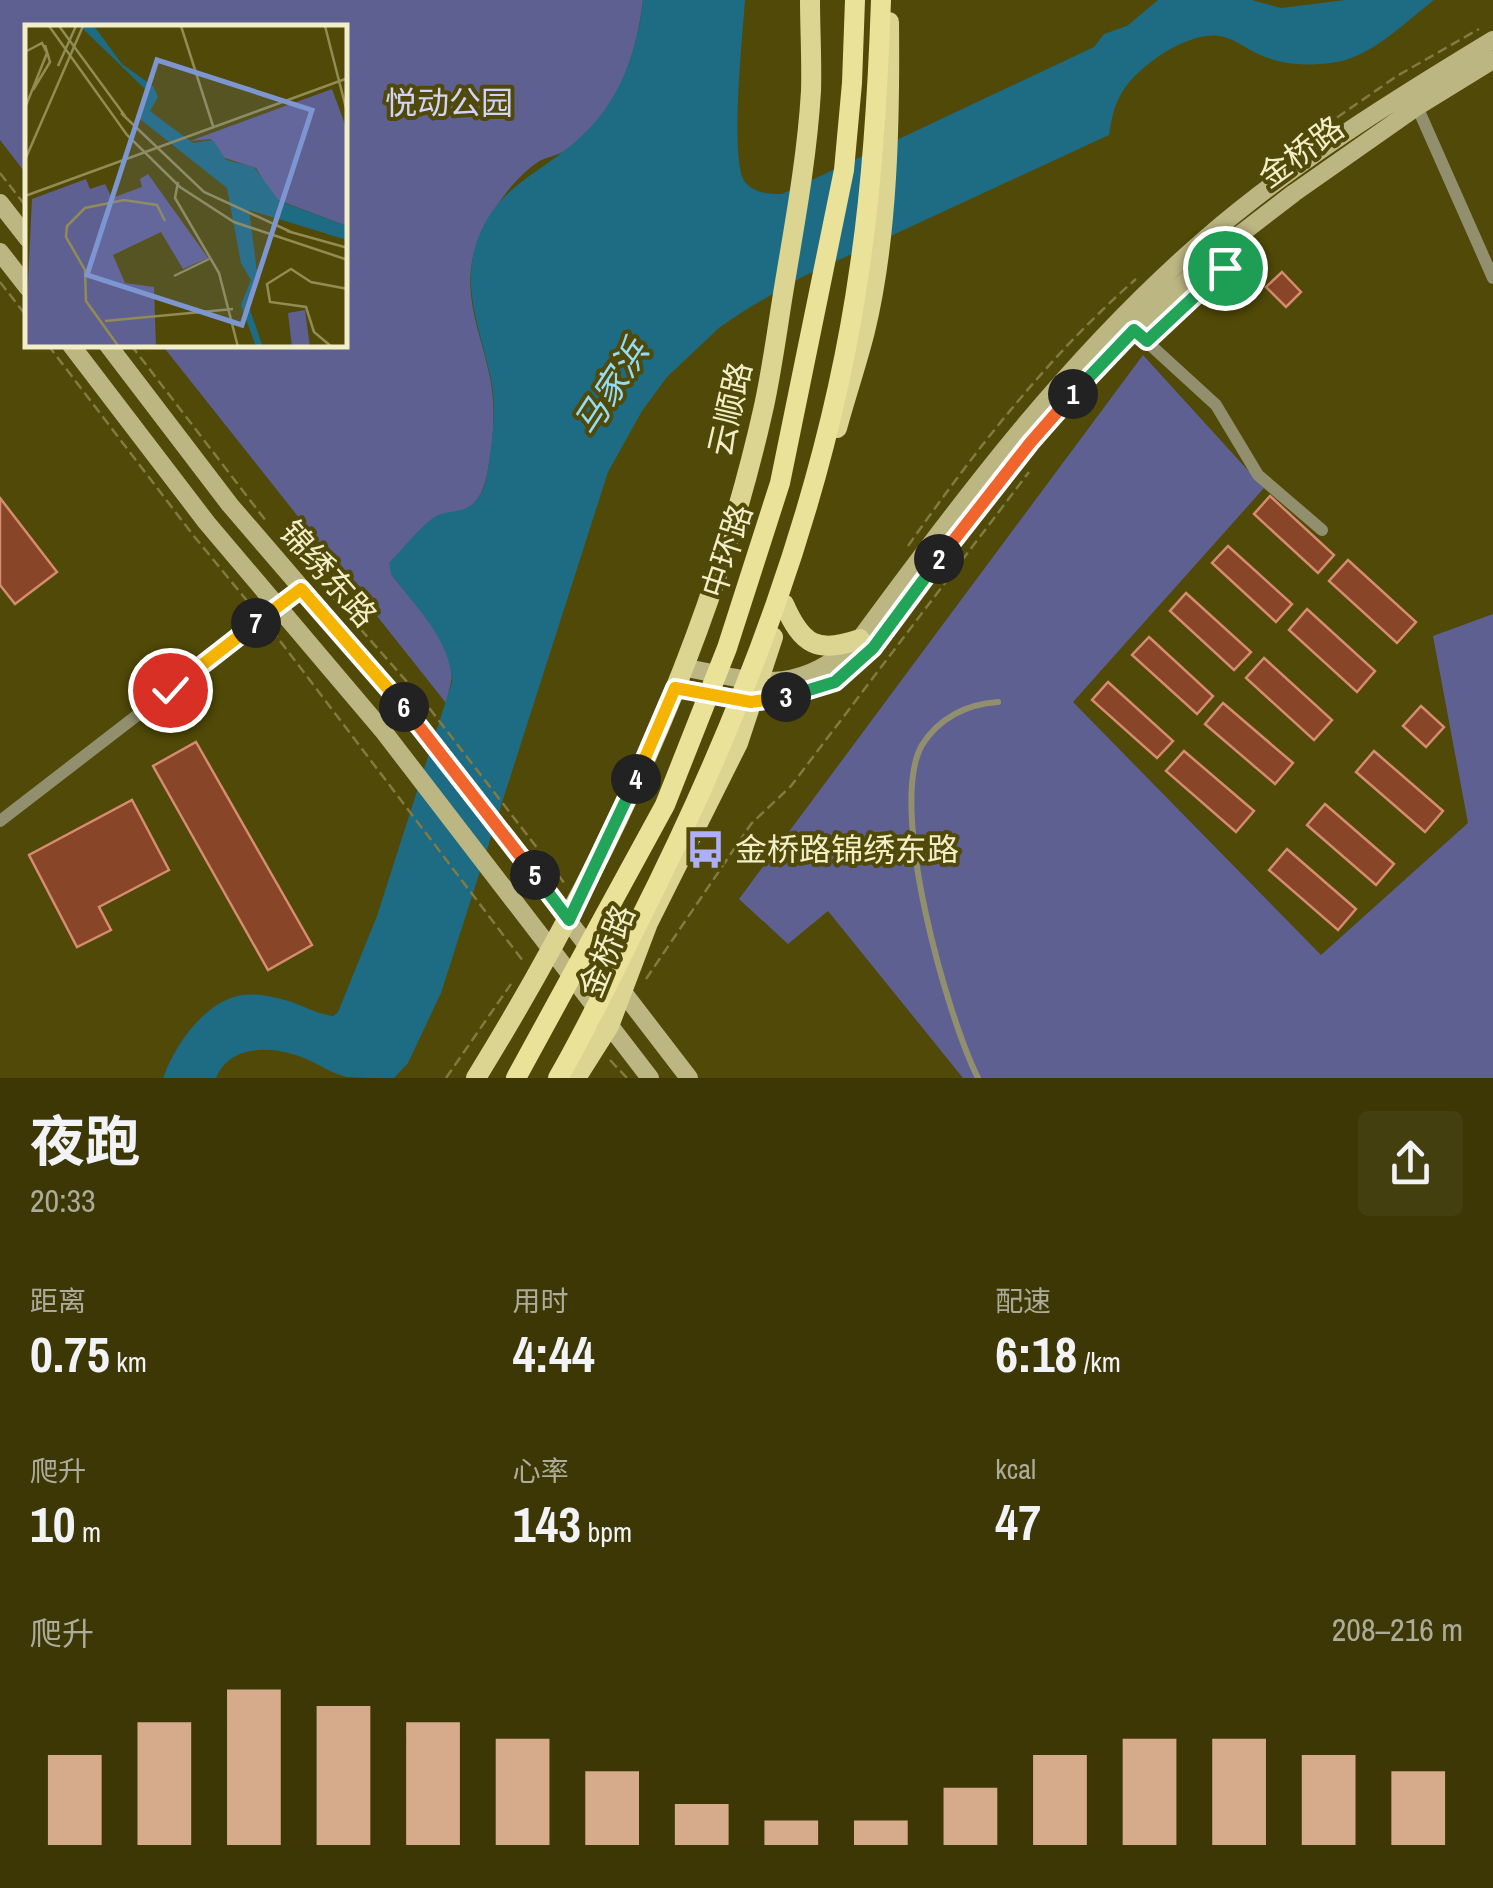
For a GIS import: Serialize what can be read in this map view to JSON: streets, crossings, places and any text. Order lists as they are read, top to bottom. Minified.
{"streets":{"highway":["中环路"],"main road":["金桥路","云顺路","锦绣东路"]},"crossings":[["金桥路","云顺路"],["金桥路","锦绣东路"],["云顺路","锦绣东路"]],"water":["马家浜"],"parks":["悦动公园"],"places":{"bus stop":["金桥路锦绣东路"]},"page":{"pins":["1","2","7","3","6","4","5"],"heading":["夜跑","20:33"],"stats":[["距离","0.75 km"],["用时","4:44"],["配速","6:18 /km"],["爬升","10 m"],["心率","143 bpm"],["kcal","47"]],"chart":["爬升","208–216 m"]}}
